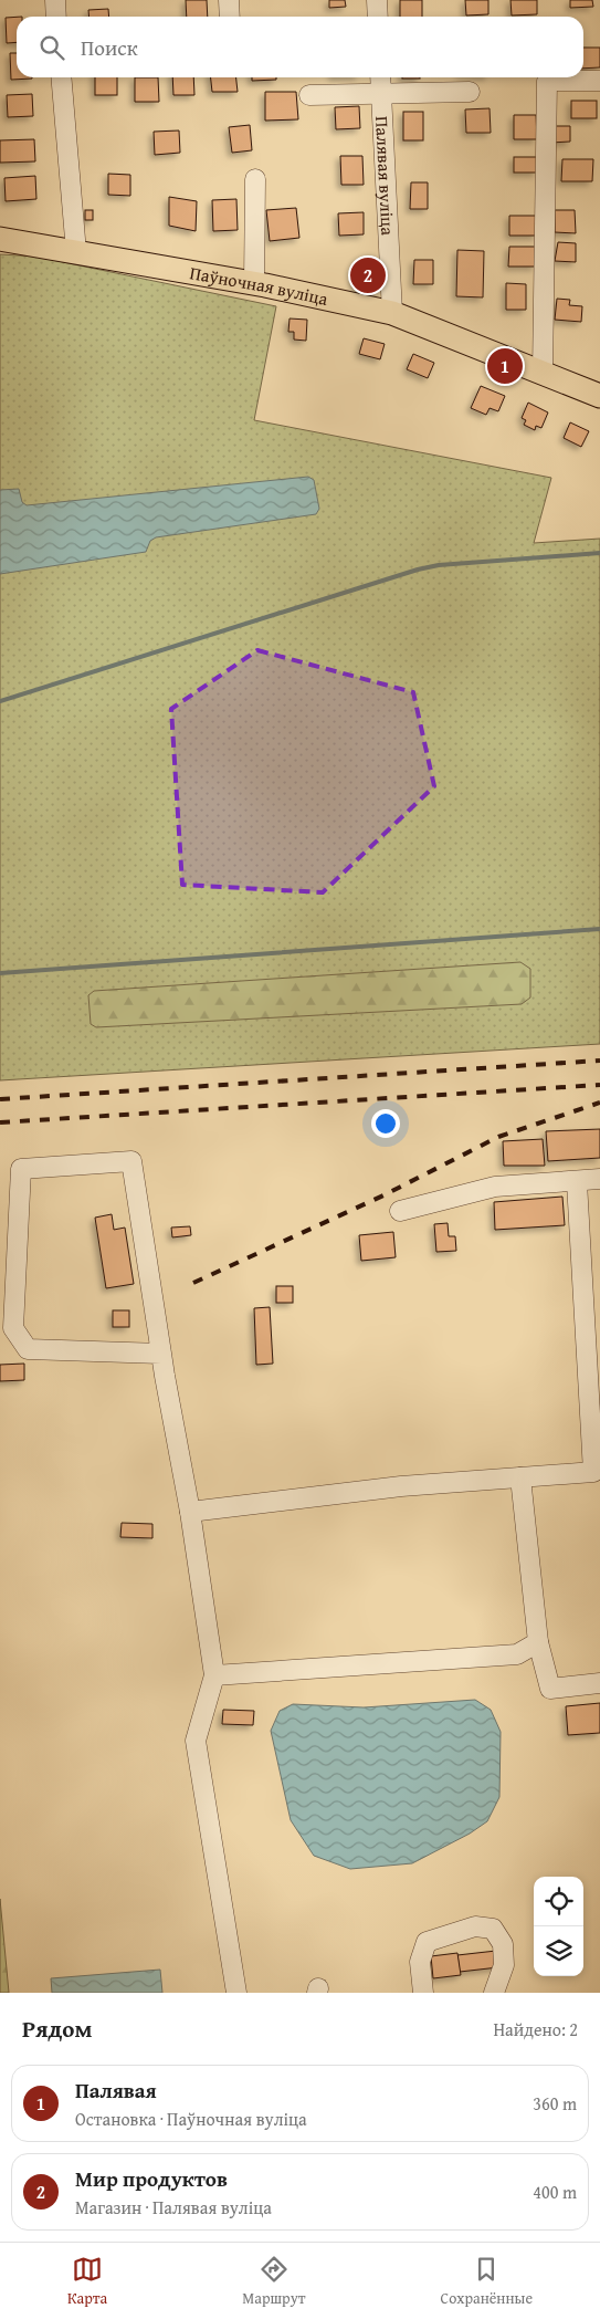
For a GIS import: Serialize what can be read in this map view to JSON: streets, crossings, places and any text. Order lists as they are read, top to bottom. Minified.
{"streets":{"main road":["Паўночная вуліца"],"street":["Палявая вуліца"]},"crossings":[["Палявая вуліца","Паўночная вуліца"]],"page":{"search":"Поиск","pins":["2","1"],"heading":["Рядом","Найдено: 2"],"list":[{"mark":"1","name":"Палявая","note":"Остановка · Паўночная вуліца","value":"360 m"},{"mark":"2","name":"Мир продуктов","note":"Магазин · Палявая вуліца","value":"400 m"}],"nav":["Карта","Маршрут","Сохранённые"]}}
